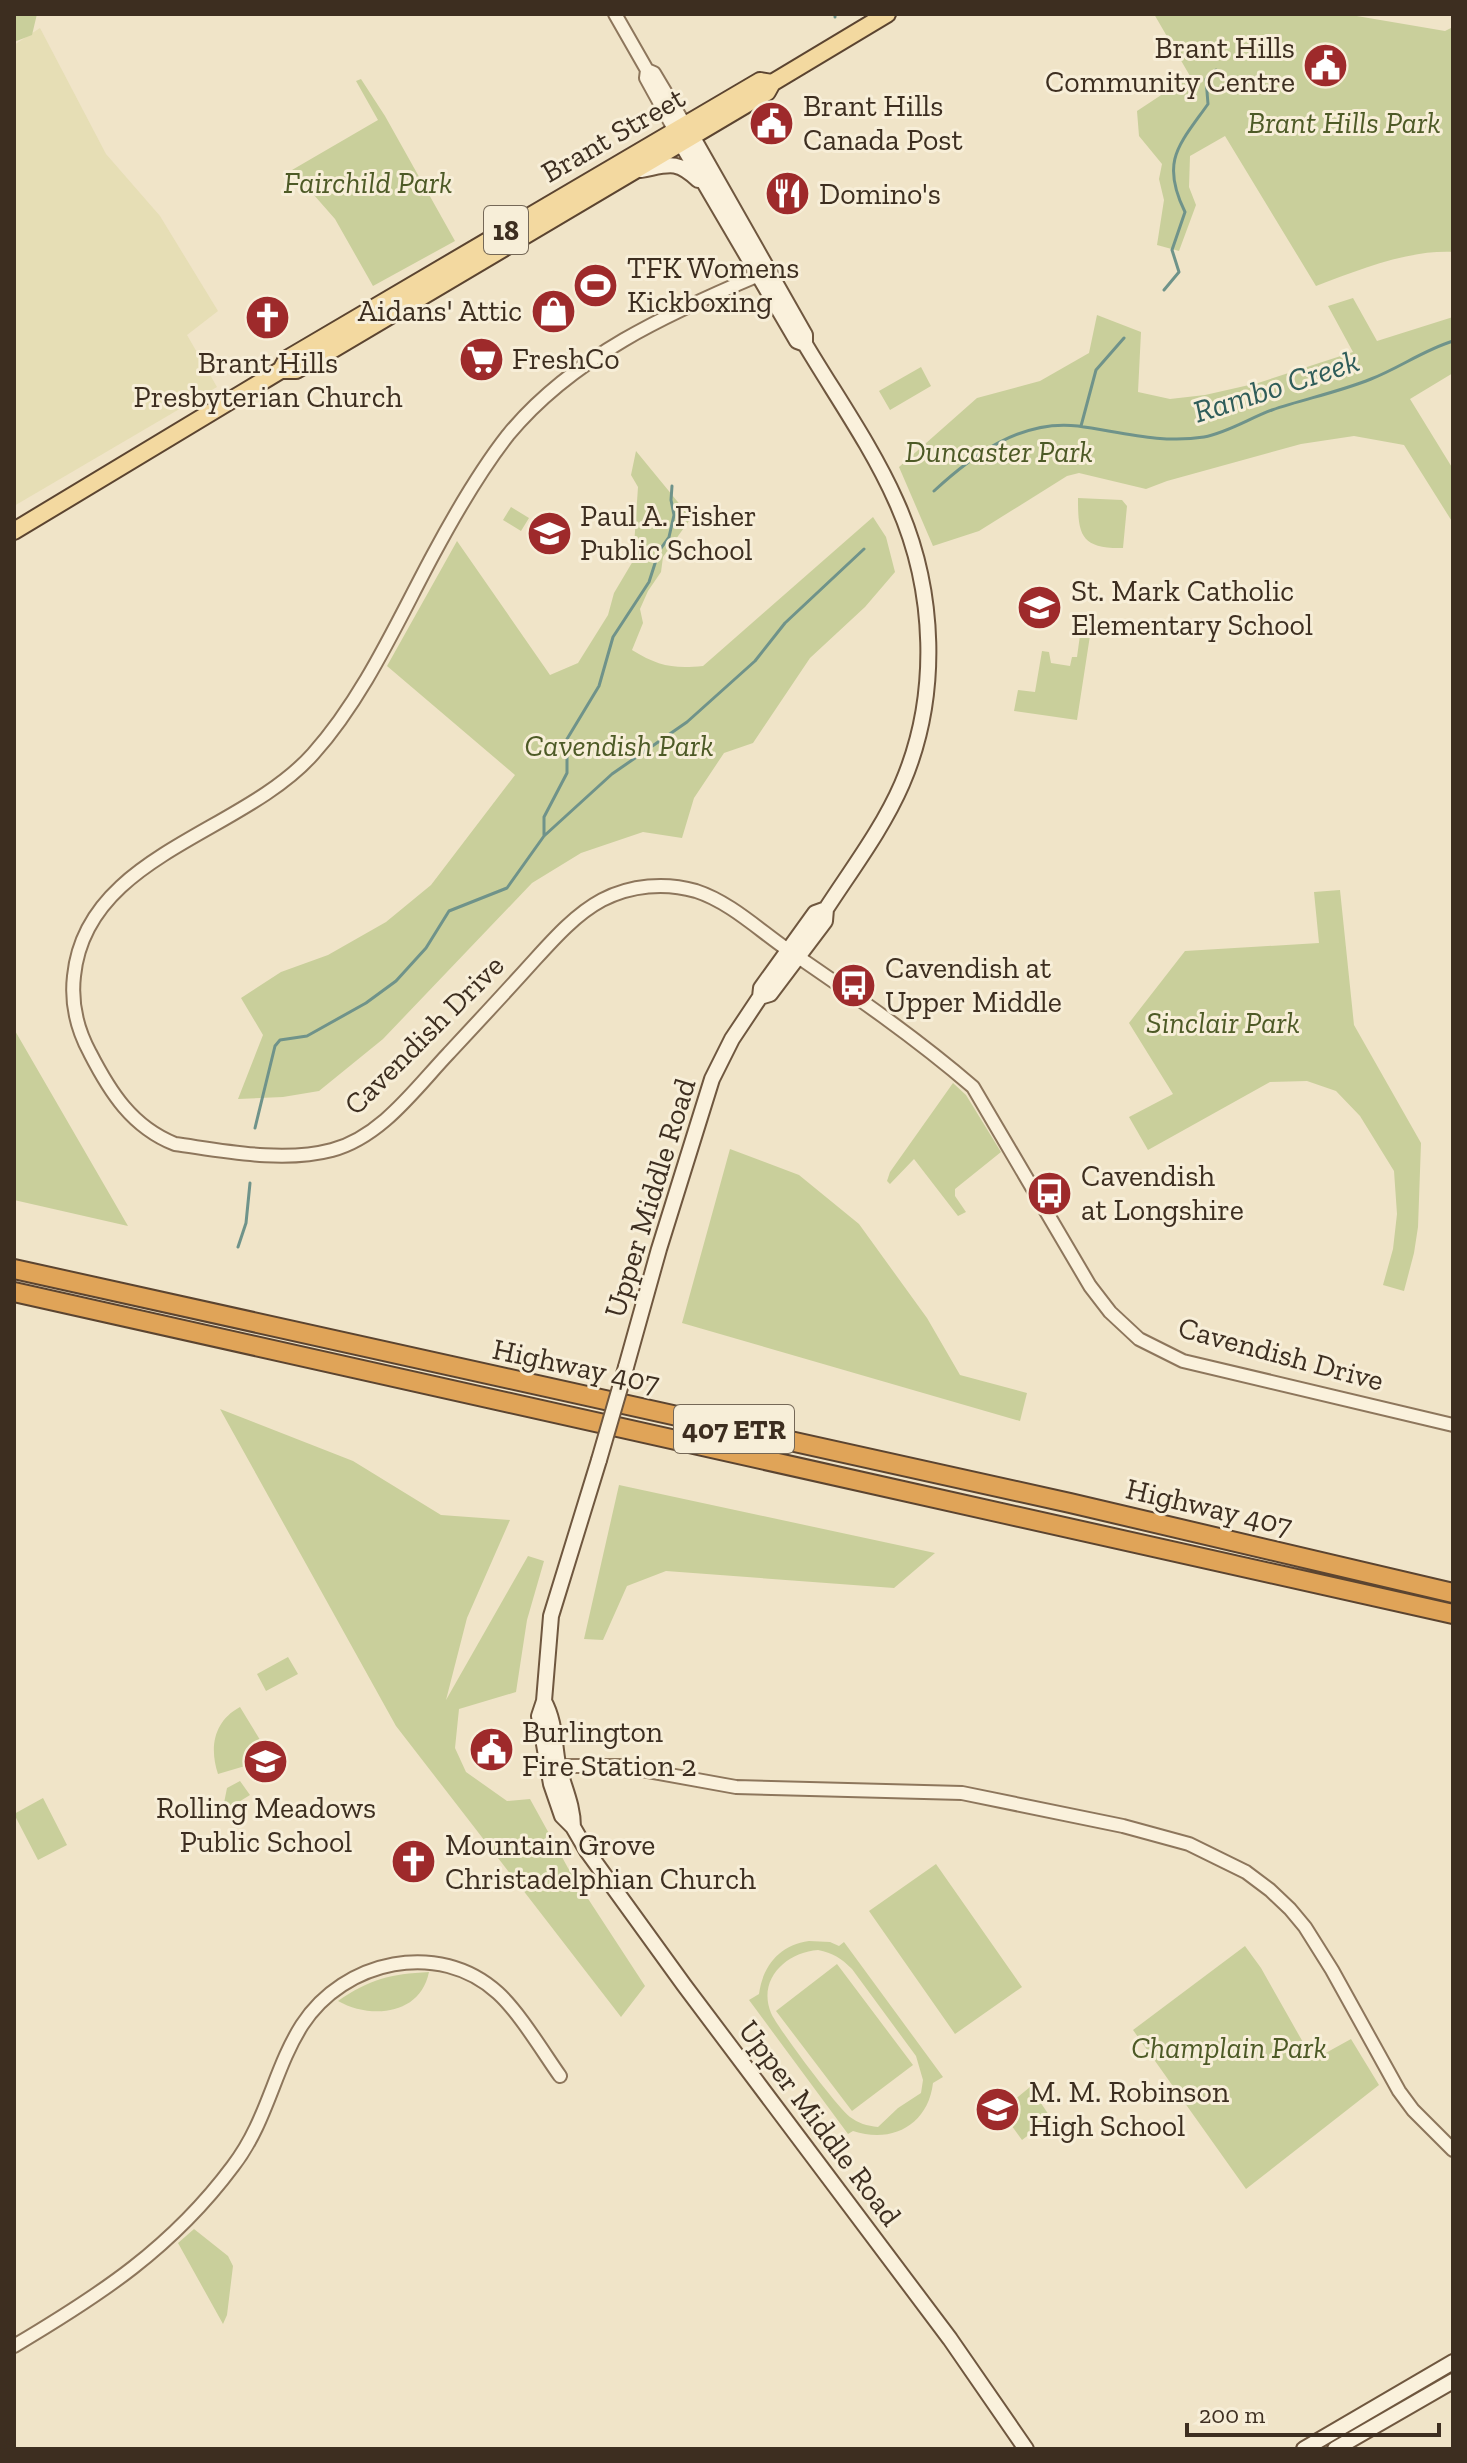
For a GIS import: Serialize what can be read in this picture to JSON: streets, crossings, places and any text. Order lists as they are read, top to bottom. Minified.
{"streets":{"highway":["Highway 407","407 ETR"],"main road":["Brant Street","18","Upper Middle Road"],"street":["Cavendish Drive"]},"crossings":[["Brant Street","Upper Middle Road"],["Cavendish Drive","Upper Middle Road"]],"water":["Rambo Creek"],"parks":["Brant Hills Park","Fairchild Park","Duncaster Park","Cavendish Park","Sinclair Park","Champlain Park"],"places":{"public building":["Brant Hills Community Centre","Brant Hills Canada Post","Burlington Fire Station 2"],"restaurant":["Domino's"],"sports":["TFK Womens Kickboxing"],"shop":["Aidans' Attic"],"church":["Brant Hills Presbyterian Church","Mountain Grove Christadelphian Church"],"supermarket":["FreshCo"],"school or university":["Paul A. Fisher Public School","St. Mark Catholic Elementary School","Rolling Meadows Public School","M. M. Robinson High School"],"bus stop":["Cavendish at Upper Middle","Cavendish at Longshire"]},"scale_bar":"200 m"}
